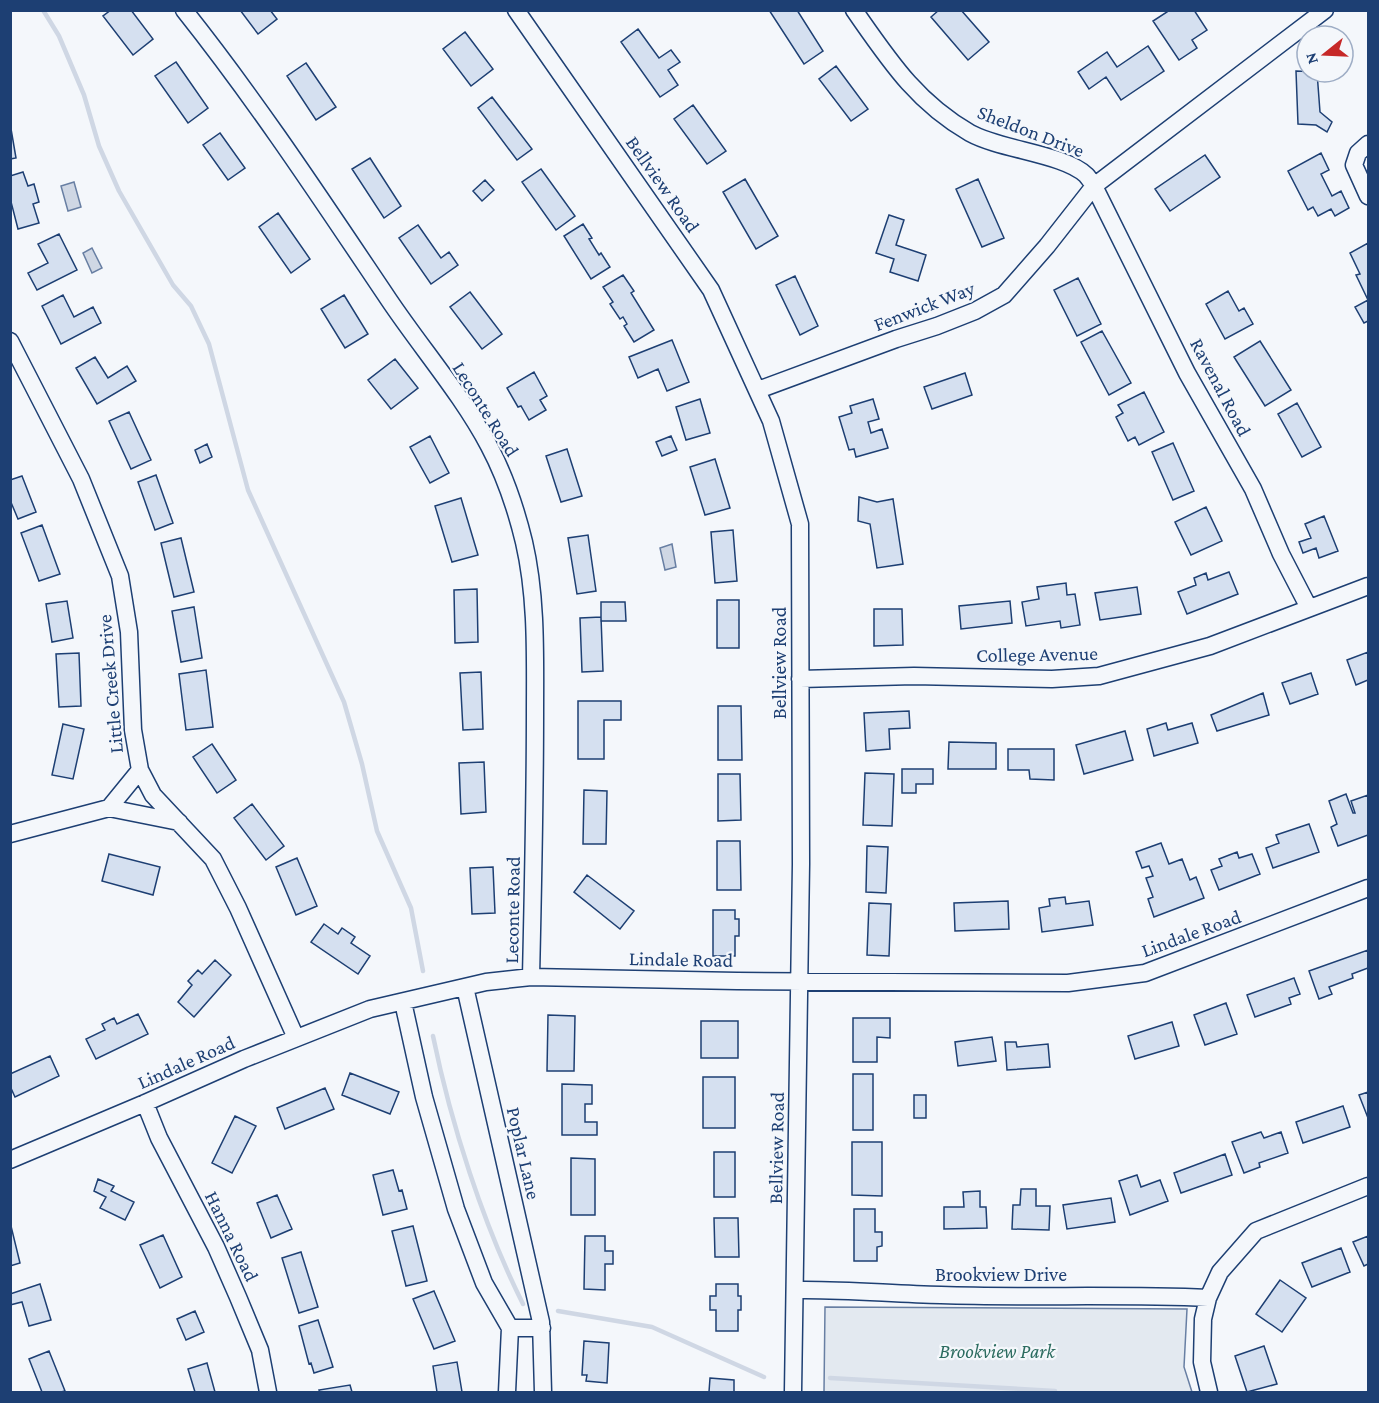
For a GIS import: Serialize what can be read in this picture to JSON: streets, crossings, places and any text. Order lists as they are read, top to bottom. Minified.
{"streets":{"street":["Sheldon Drive","Bellview Road","Fenwick Way","Ravenal Road","Leconte Road","College Avenue","Little Creek Drive","Lindale Road","Poplar Lane","Hanna Road","Brookview Drive"]},"crossings":[["Sheldon Drive","Fenwick Way"],["Sheldon Drive","Ravenal Road"],["Bellview Road","Fenwick Way"],["Bellview Road","College Avenue"],["Bellview Road","Lindale Road"],["Bellview Road","Brookview Drive"],["Fenwick Way","Ravenal Road"],["Ravenal Road","College Avenue"],["Leconte Road","Lindale Road"],["Little Creek Drive","Lindale Road"],["Lindale Road","Poplar Lane"],["Lindale Road","Hanna Road"]],"parks":["Brookview Park"],"north":"left"}
